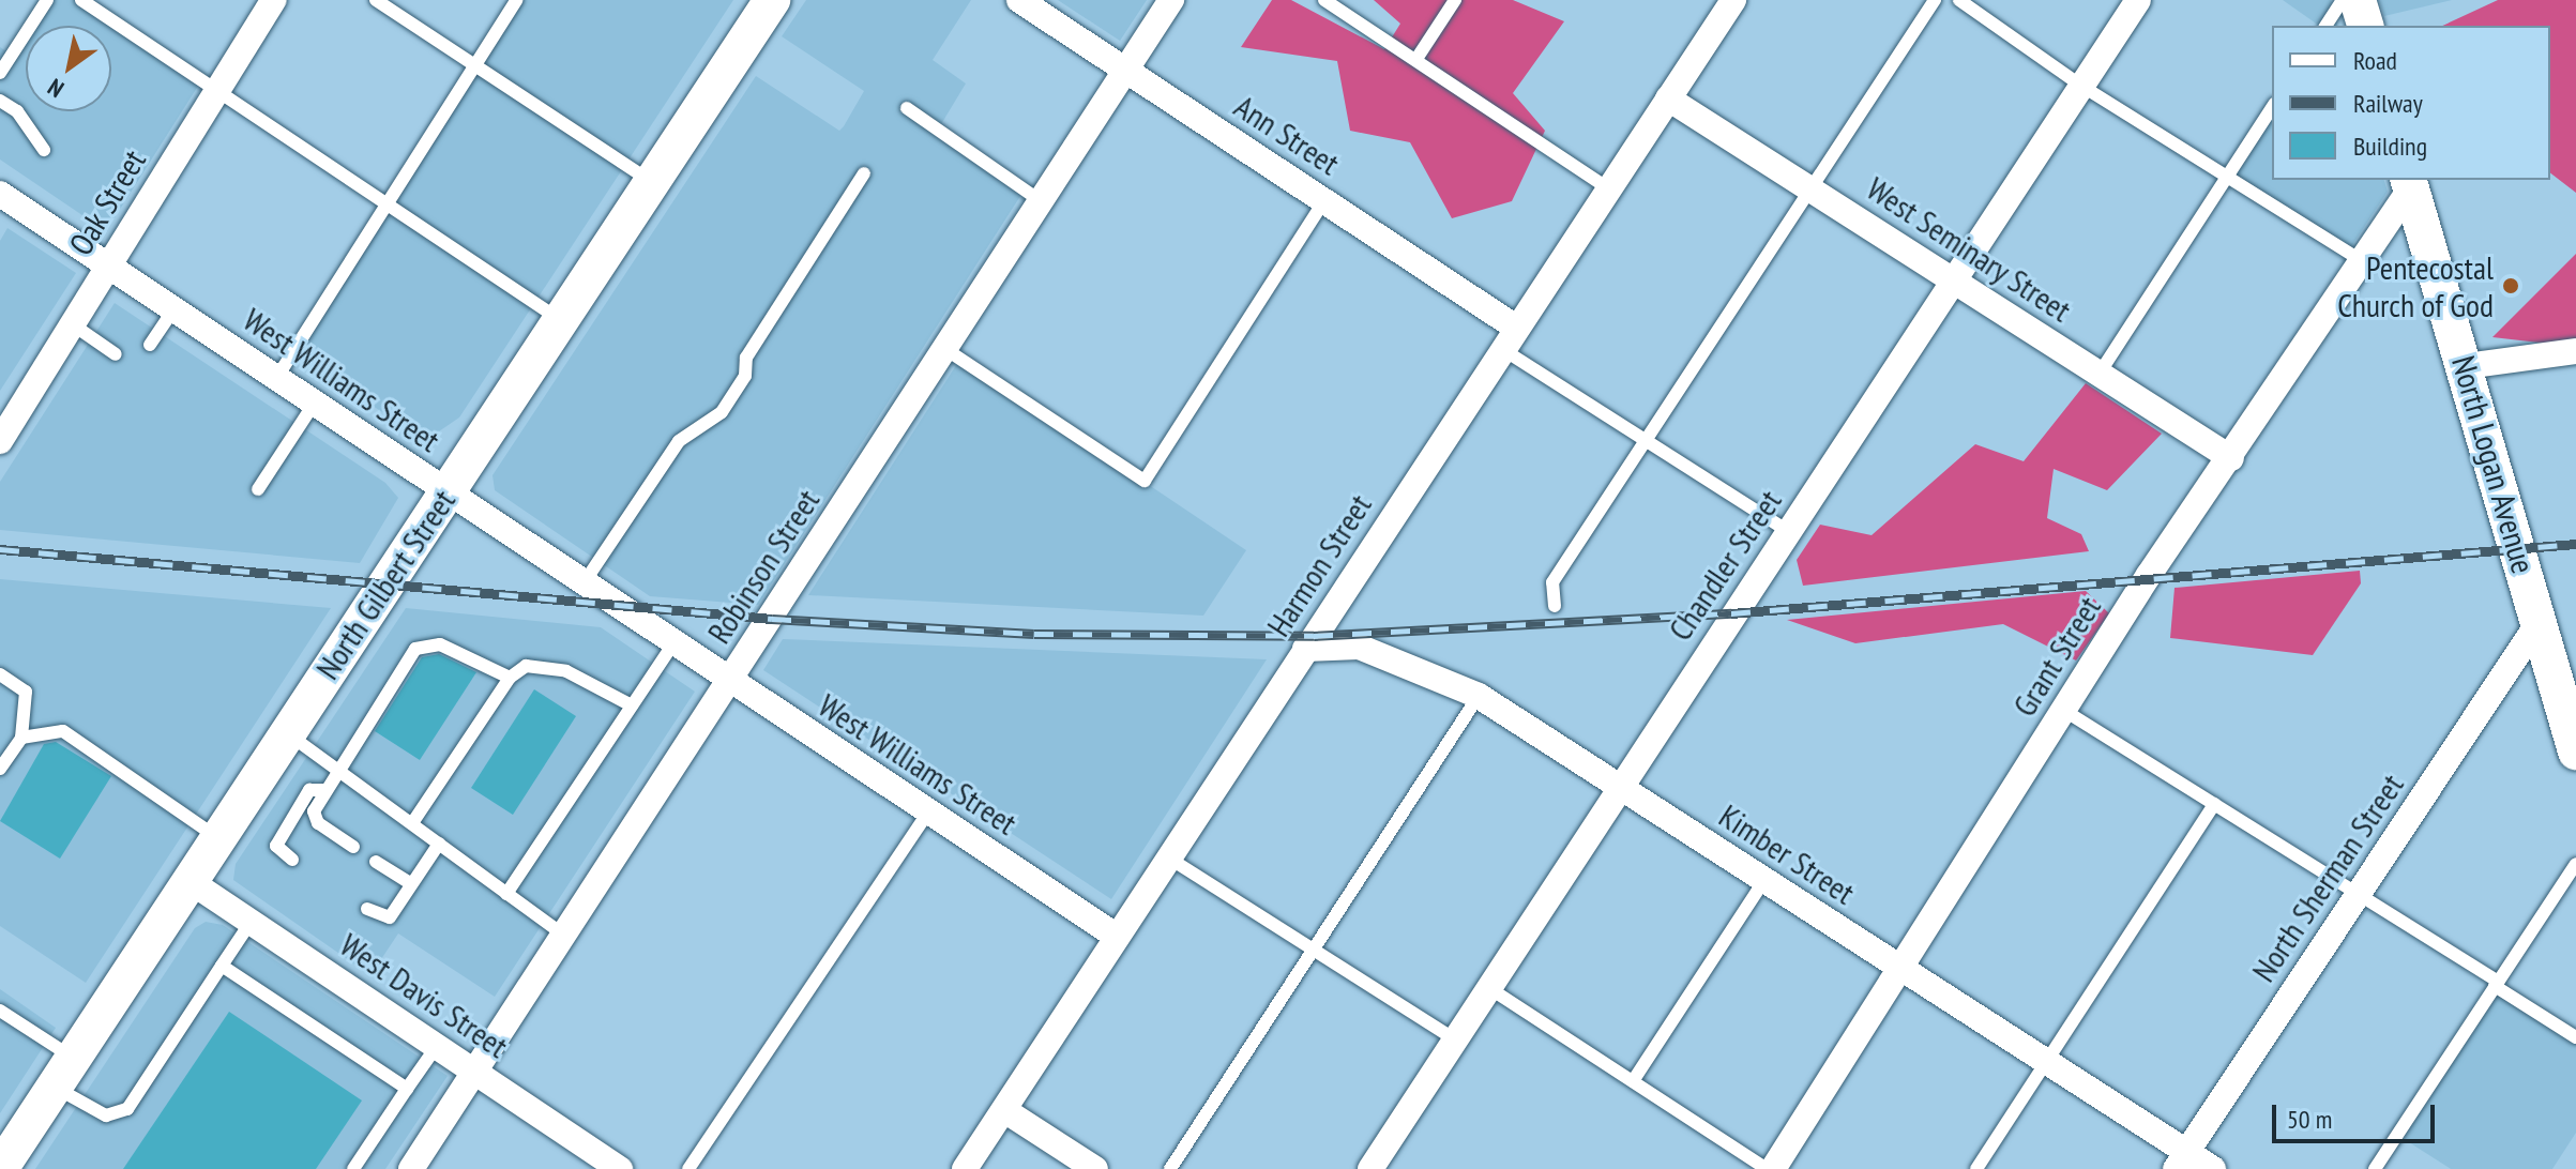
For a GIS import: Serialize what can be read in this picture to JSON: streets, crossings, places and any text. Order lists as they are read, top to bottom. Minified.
{"streets":{"main road":["North Logan Avenue","North Gilbert Street"],"street":["Ann Street","Oak Street","West Seminary Street","West Williams Street","Harmon Street","Chandler Street","Robinson Street","Grant Street","Kimber Street","North Sherman Street","West Davis Street"]},"crossings":[["Ann Street","Harmon Street"],["Ann Street","Robinson Street"],["Oak Street","West Williams Street"],["West Seminary Street","Harmon Street"],["West Seminary Street","Chandler Street"],["West Seminary Street","Grant Street"],["West Williams Street","Harmon Street"],["West Williams Street","Robinson Street"],["West Williams Street","North Gilbert Street"],["North Logan Avenue","Grant Street"],["North Logan Avenue","North Sherman Street"],["Harmon Street","Kimber Street"],["Chandler Street","Kimber Street"],["Robinson Street","West Davis Street"],["North Gilbert Street","West Davis Street"],["Grant Street","Kimber Street"],["Kimber Street","North Sherman Street"]],"places":["Pentecostal Church of God"],"legend":["Road","Railway","Building"],"scale_bar":"50 m","north":"bottom left"}
